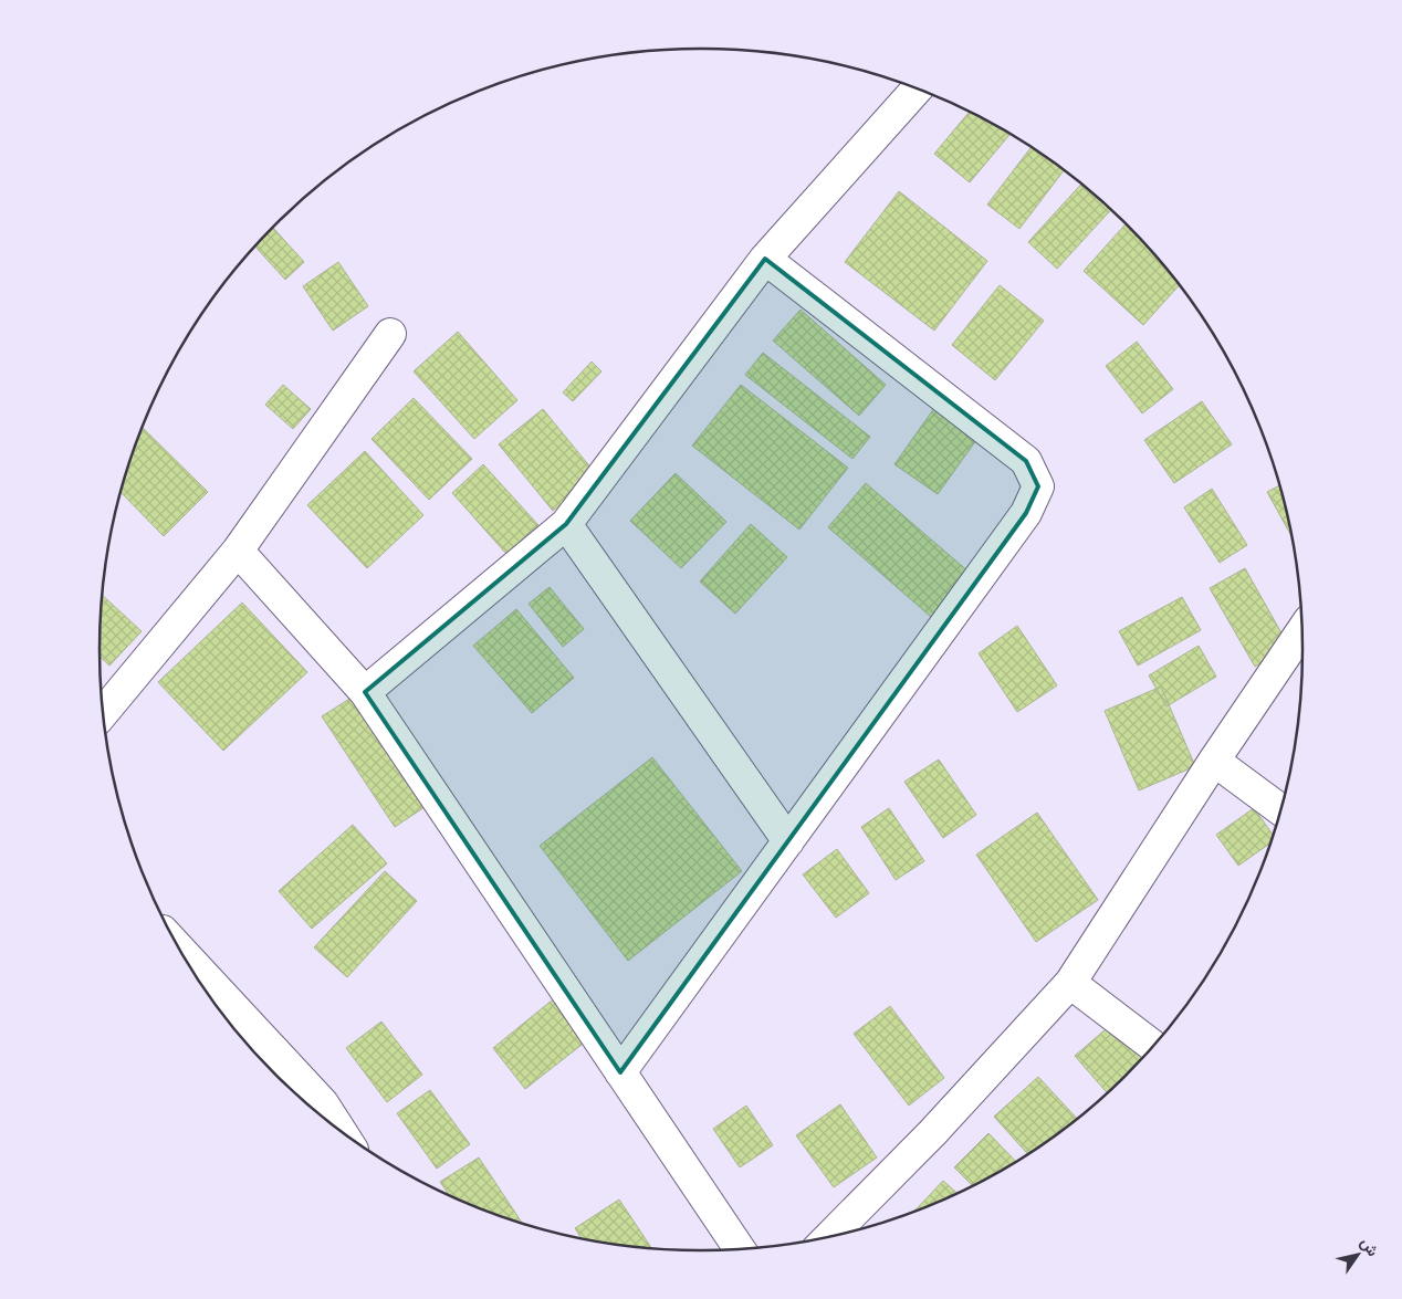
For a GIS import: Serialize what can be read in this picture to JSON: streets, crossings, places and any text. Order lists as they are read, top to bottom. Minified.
{"north":"top right"}
